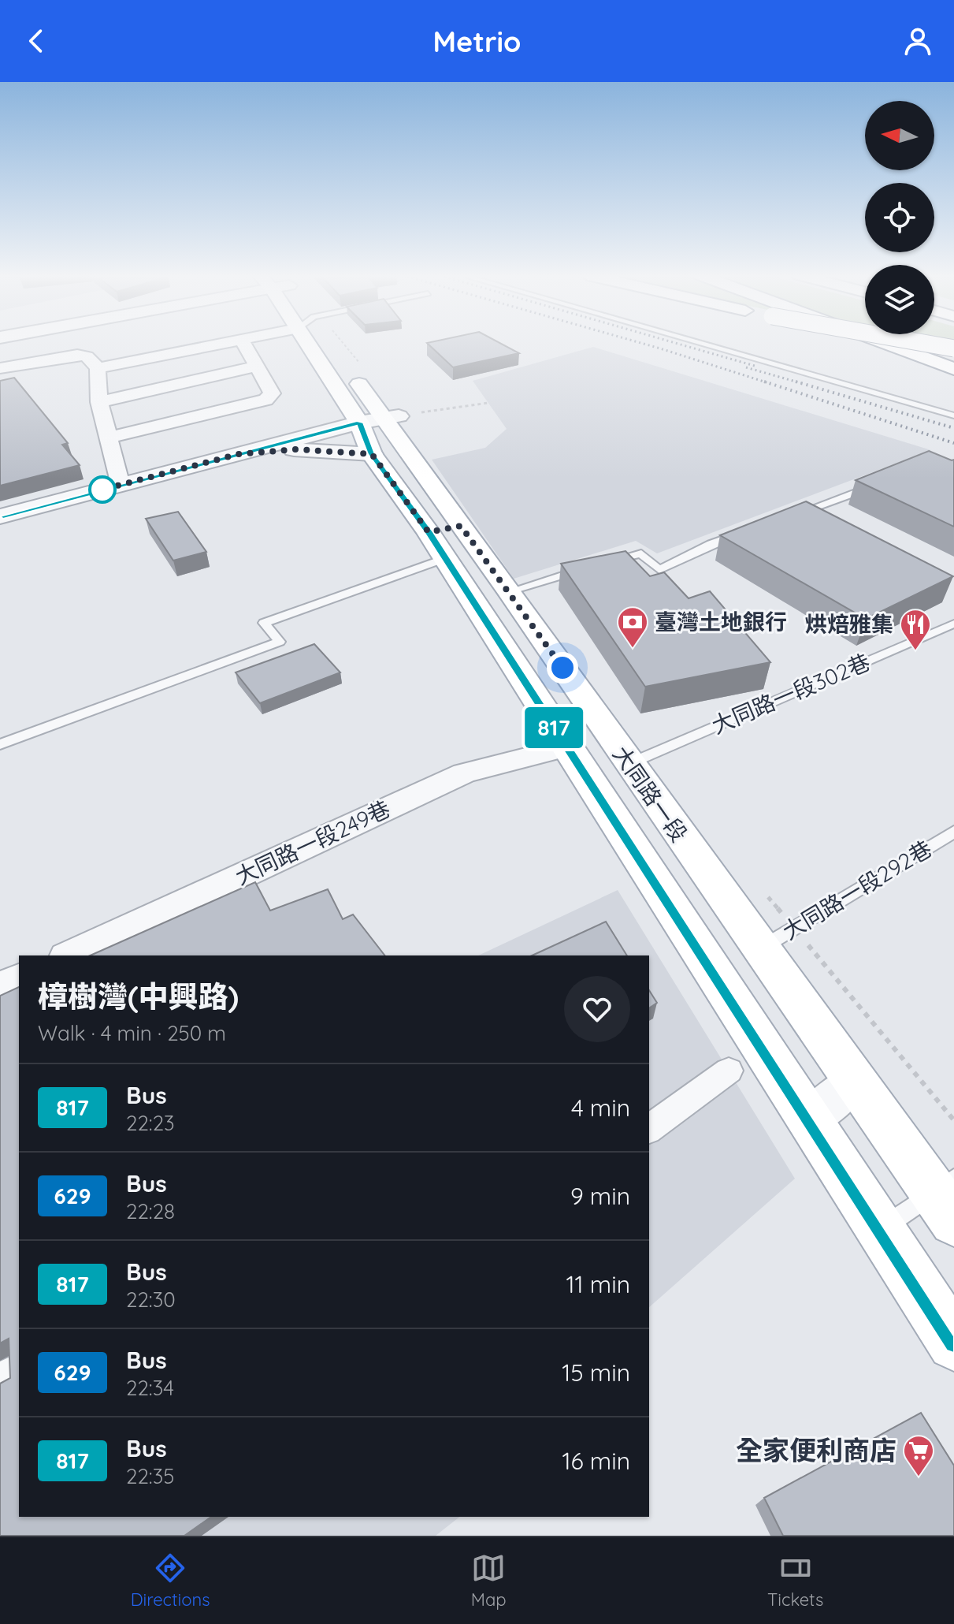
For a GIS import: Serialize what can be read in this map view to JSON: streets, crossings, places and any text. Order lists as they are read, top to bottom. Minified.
{"streets":{"main road":["大同路一段"],"street":["大同路一段249巷"],"lane":["大同路一段302巷","大同路一段292巷"]},"crossings":[["大同路一段302巷","大同路一段"],["大同路一段","大同路一段249巷"],["大同路一段","大同路一段292巷"]],"places":{"bank":["臺灣土地銀行"],"restaurant":["烘焙雅集"],"supermarket":["全家便利商店"]},"lines":["bus line 817"],"north":"left","page":{"header":"Metrio","on_map":"817","heading":["樟樹灣(中興路)","Walk · 4 min · 250 m"],"list":[{"mark":"817","name":"Bus","note":"22:23","value":"4 min"},{"mark":"629","name":"Bus","note":"22:28","value":"9 min"},{"mark":"817","name":"Bus","note":"22:30","value":"11 min"},{"mark":"629","name":"Bus","note":"22:34","value":"15 min"},{"mark":"817","name":"Bus","note":"22:35","value":"16 min"}],"tabs":["Directions","Map","Tickets"]}}
